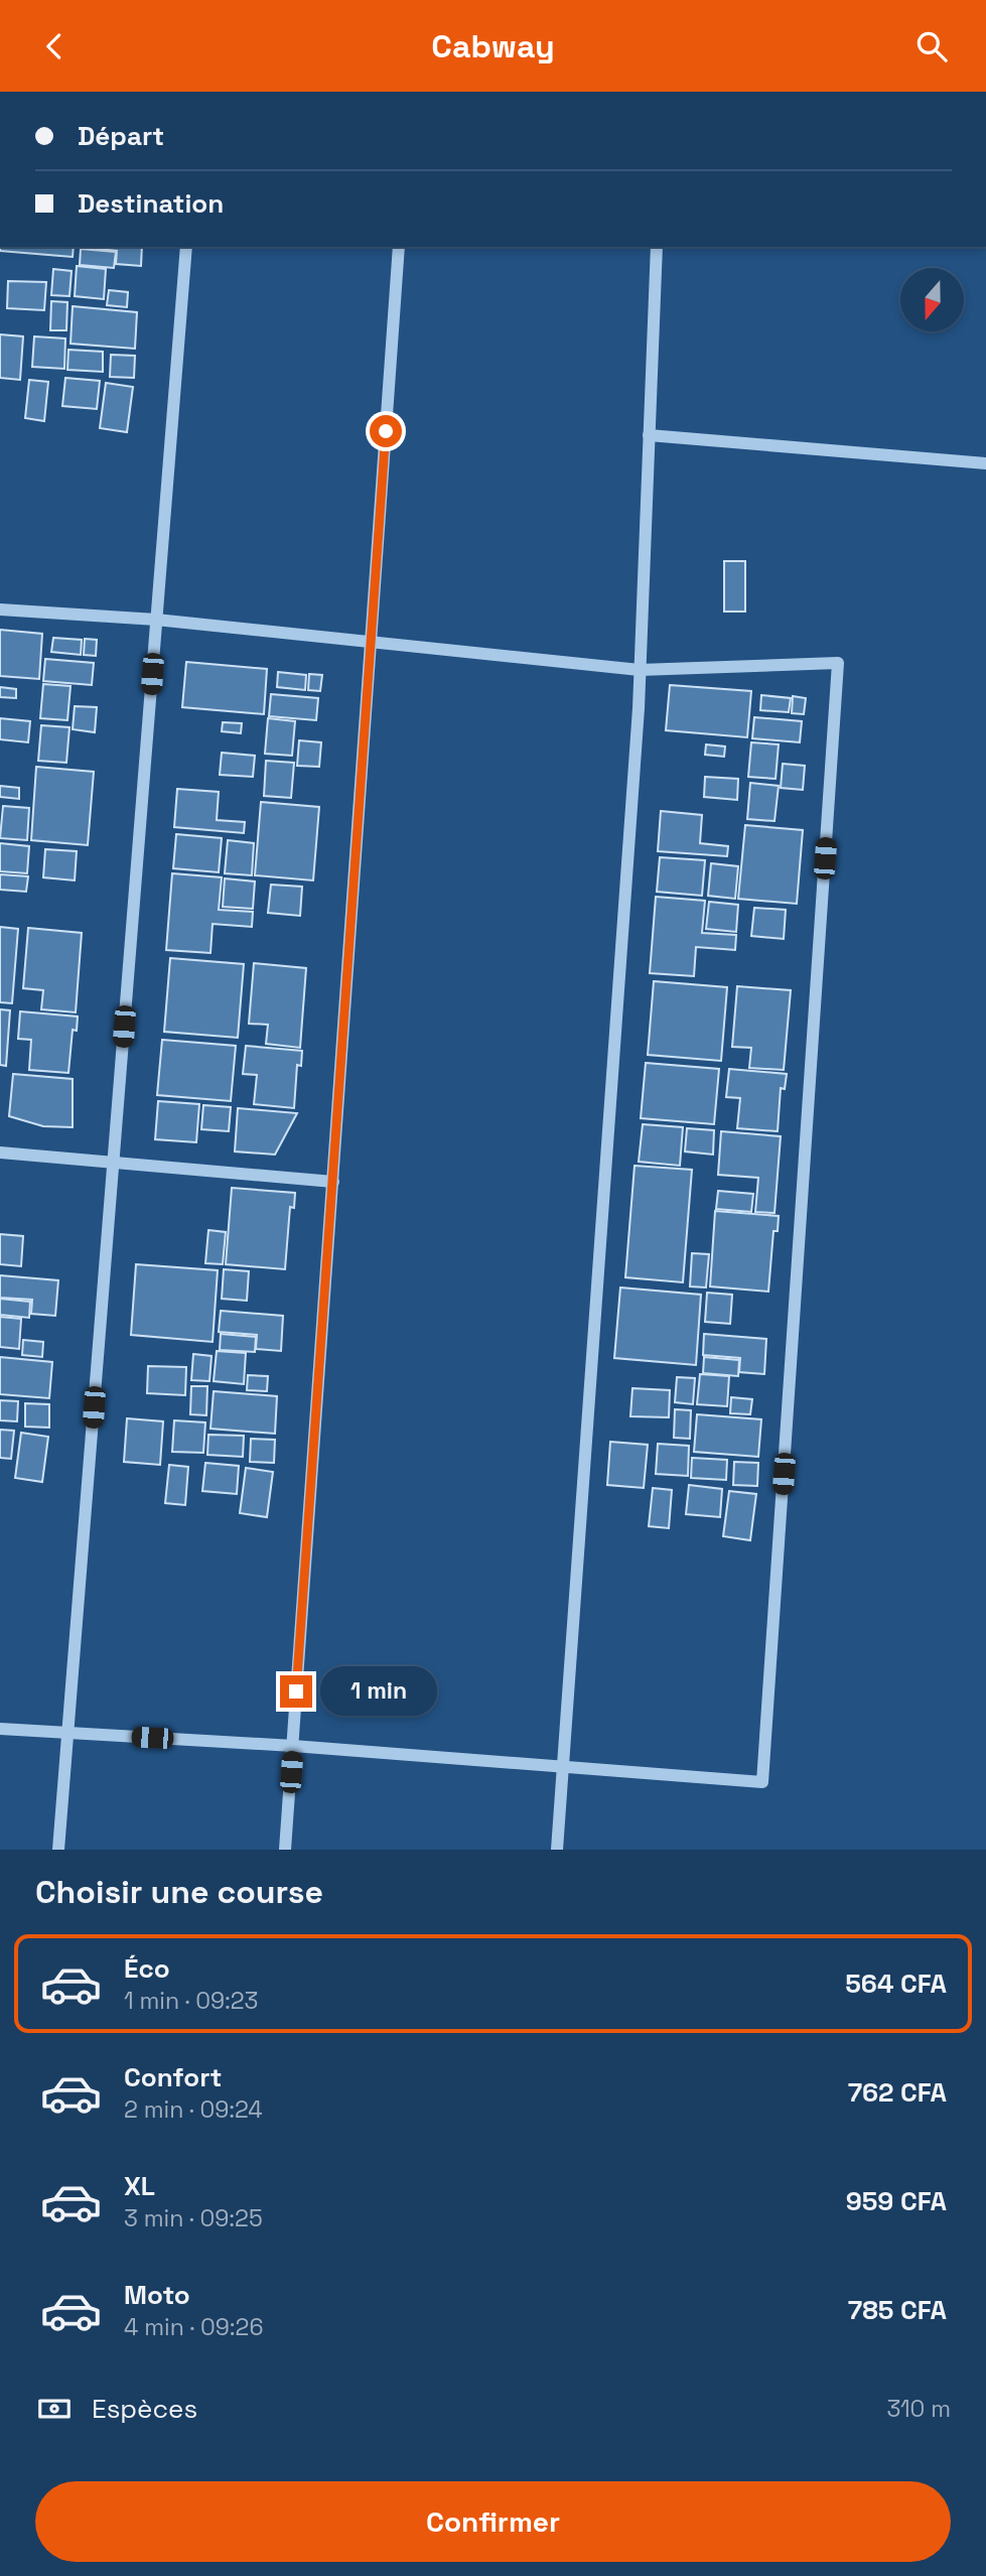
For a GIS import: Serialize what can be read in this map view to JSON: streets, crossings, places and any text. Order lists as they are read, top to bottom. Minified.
{"north":"bottom","page":{"header":"Cabway","banner":["Départ","Destination"],"bubble":"1 min","heading":"Choisir une course","list":[{"name":"Éco","note":"1 min · 09:23","value":"564 CFA"},{"name":"Confort","note":"2 min · 09:24","value":"762 CFA"},{"name":"XL","note":"3 min · 09:25","value":"959 CFA"},{"name":"Moto","note":"4 min · 09:26","value":"785 CFA"}],"pay":["Espèces","310 m"],"buttons":"Confirmer"}}
